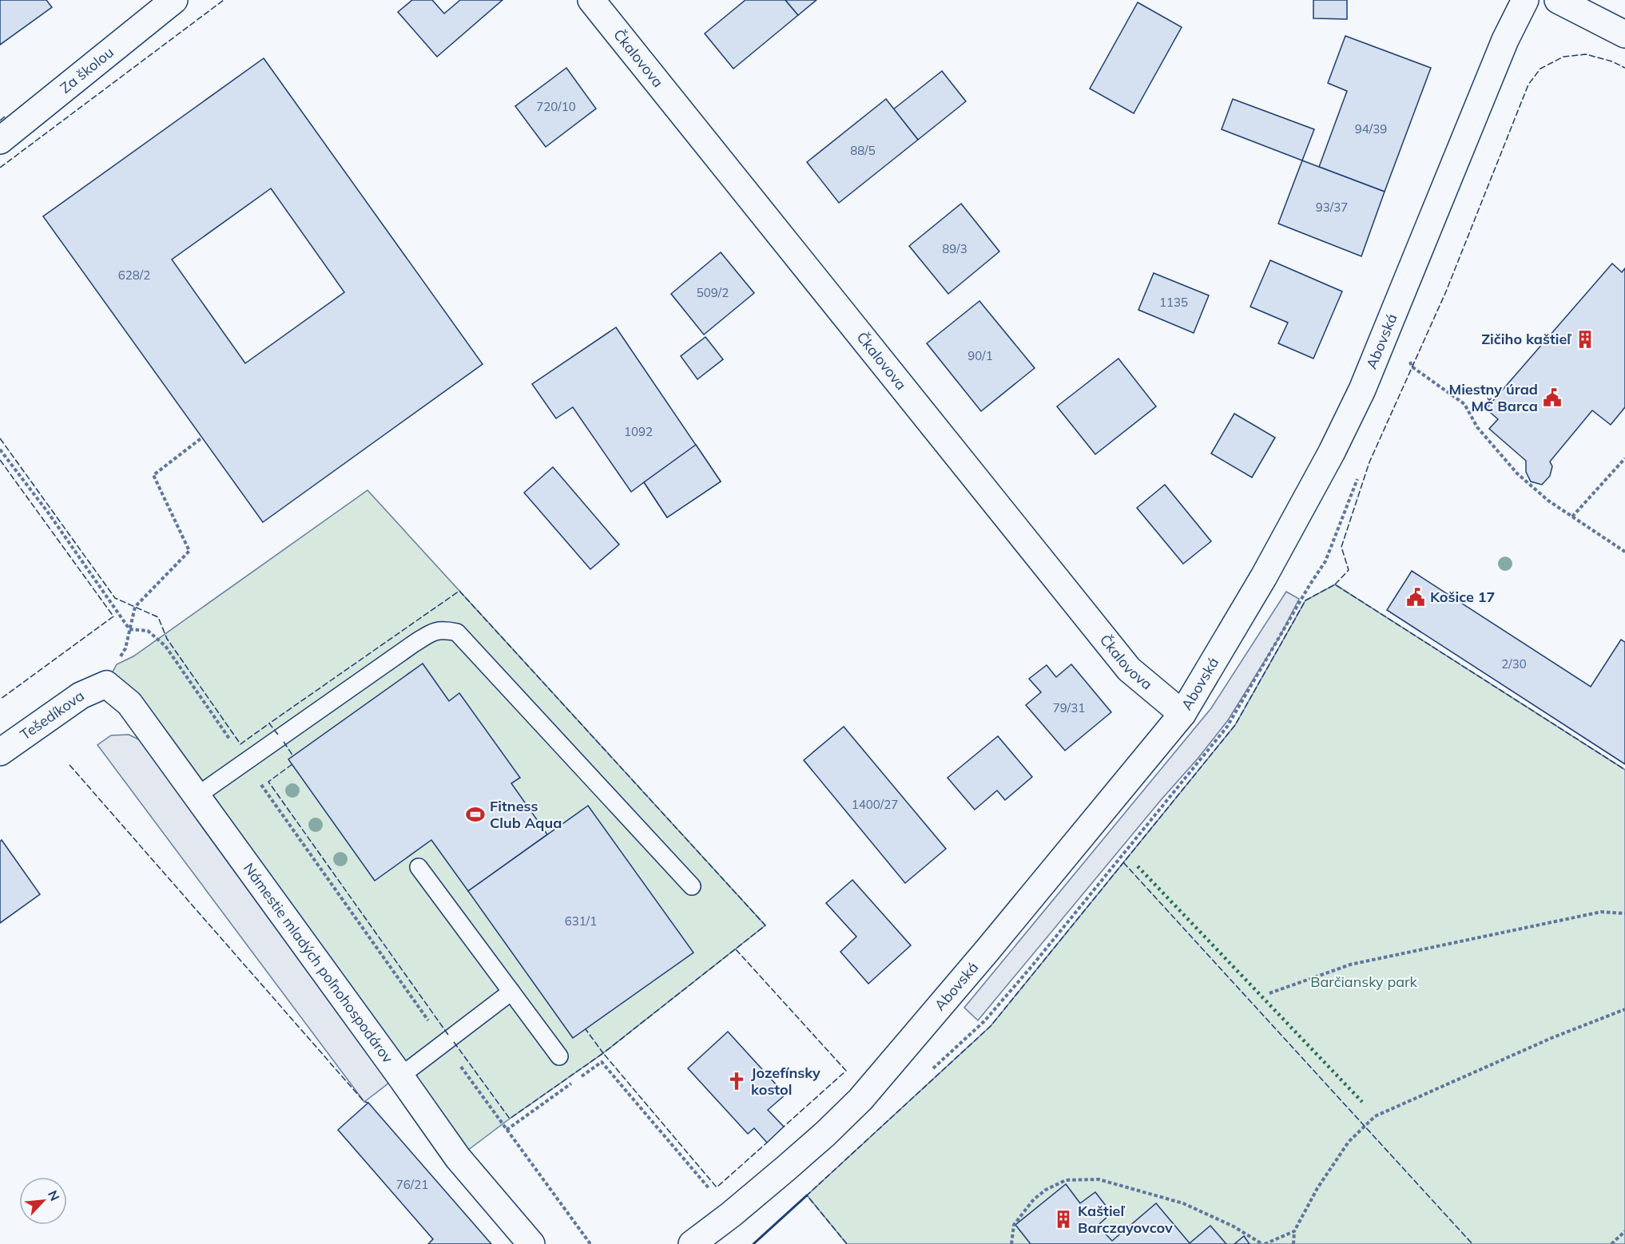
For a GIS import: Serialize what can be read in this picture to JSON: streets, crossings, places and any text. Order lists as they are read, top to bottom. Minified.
{"streets":{"street":["Čkalovova","Za školou","Abovská","Tešedíkova","Námestie mladých poľnohospodárov"]},"crossings":[["Čkalovova","Abovská"],["Tešedíkova","Námestie mladých poľnohospodárov"]],"parks":["Barčiansky park"],"places":{"building":["Zičiho kaštieľ","Kaštieľ Barczayovcov"],"public building":["Miestny úrad MČ Barca","Košice 17"],"sports":["Fitness Club Aqua"],"church":["Jozefínsky kostol"]},"house_numbers":["720/10","94/39","88/5","93/37","89/3","628/2","509/2","1135","90/1","1092","2/30","79/31","1400/27","631/1","76/21"],"north":"top right"}
